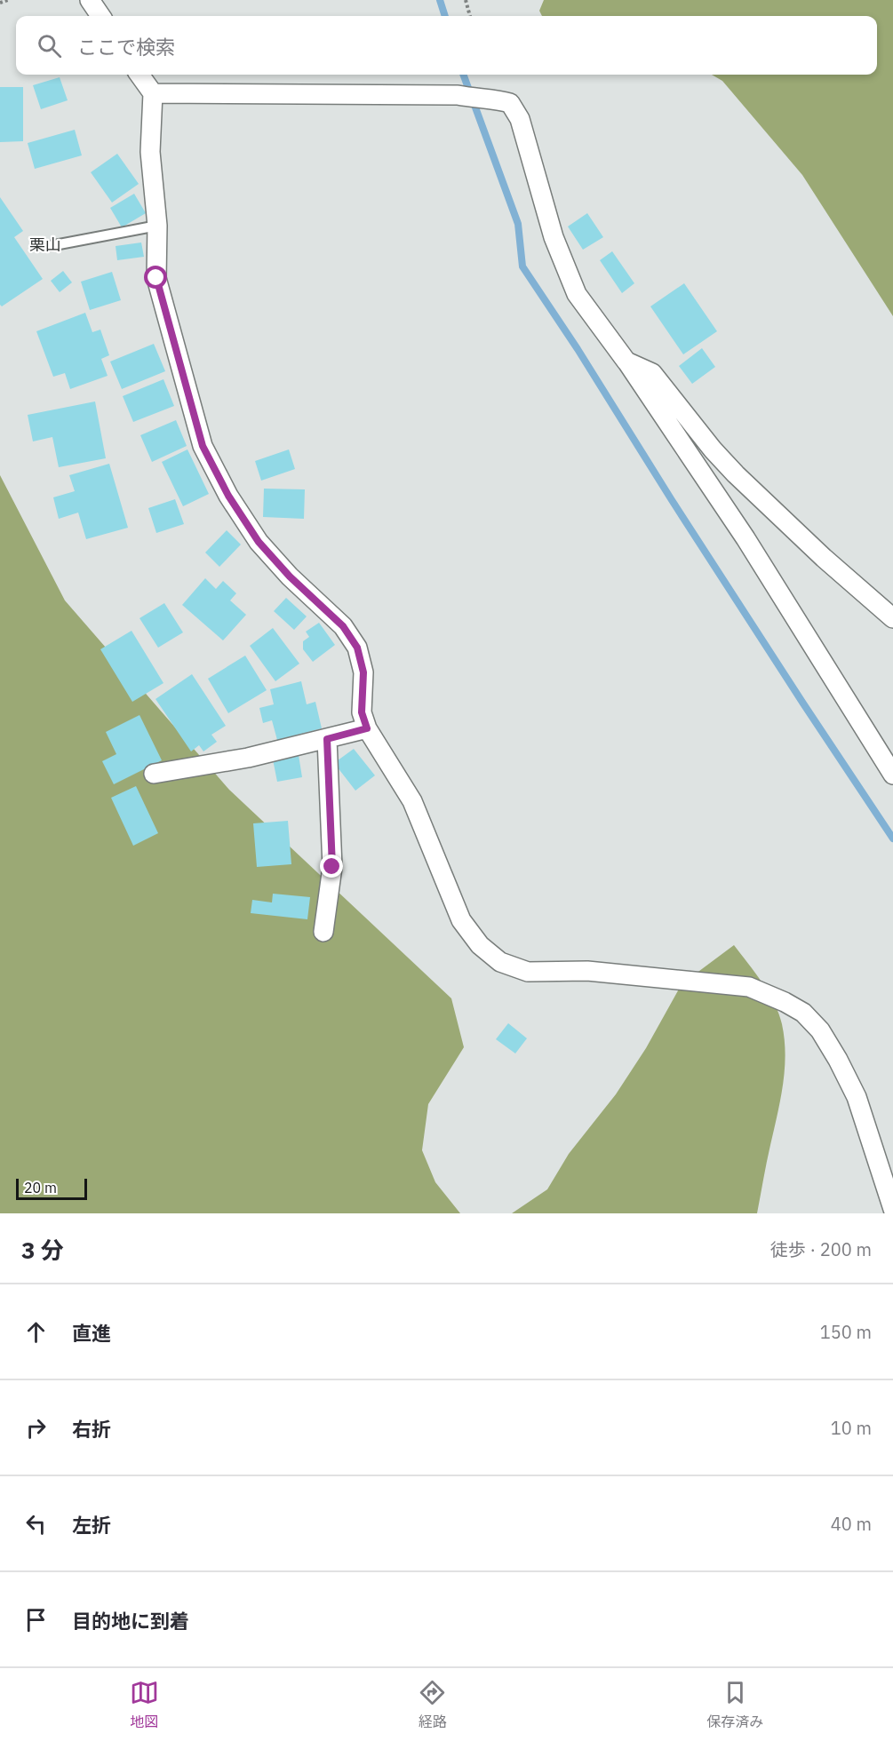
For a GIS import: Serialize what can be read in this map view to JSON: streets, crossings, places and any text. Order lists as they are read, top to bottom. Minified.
{"districts":["栗山"],"scale_bar":"20 m","page":{"search":"ここで検索","scale":"20 m","heading":["3 分","徒歩 · 200 m"],"list":[["直進","150 m"],["右折","10 m"],["左折","40 m"],"目的地に到着"],"nav":["地図","経路","保存済み"]}}
